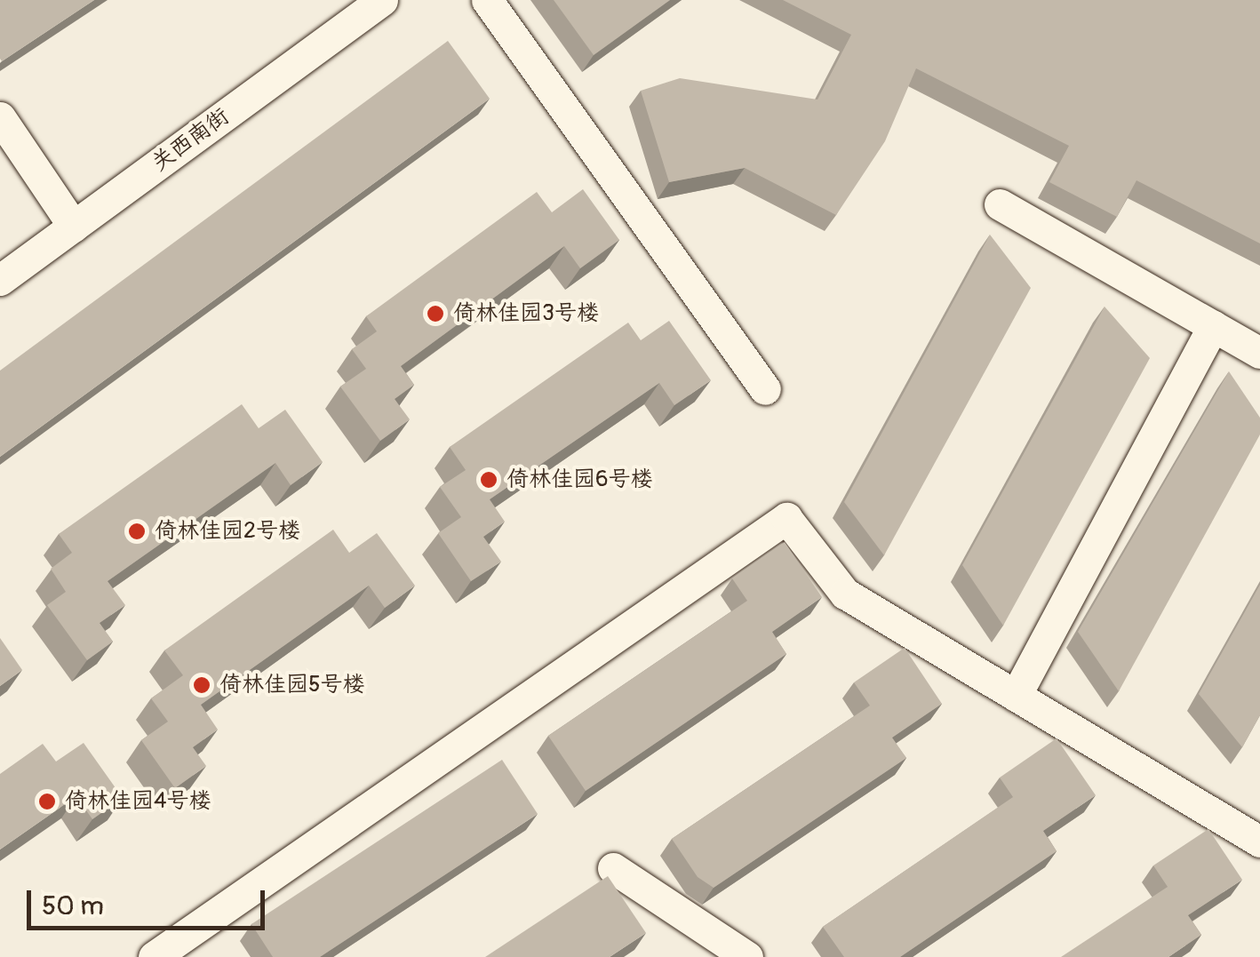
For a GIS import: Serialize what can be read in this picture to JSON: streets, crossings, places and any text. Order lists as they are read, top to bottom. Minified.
{"streets":{"street":["关西南街"]},"places":["倚林佳园3号楼","倚林佳园6号楼","倚林佳园2号楼","倚林佳园5号楼","倚林佳园4号楼"],"scale_bar":"50 m"}
